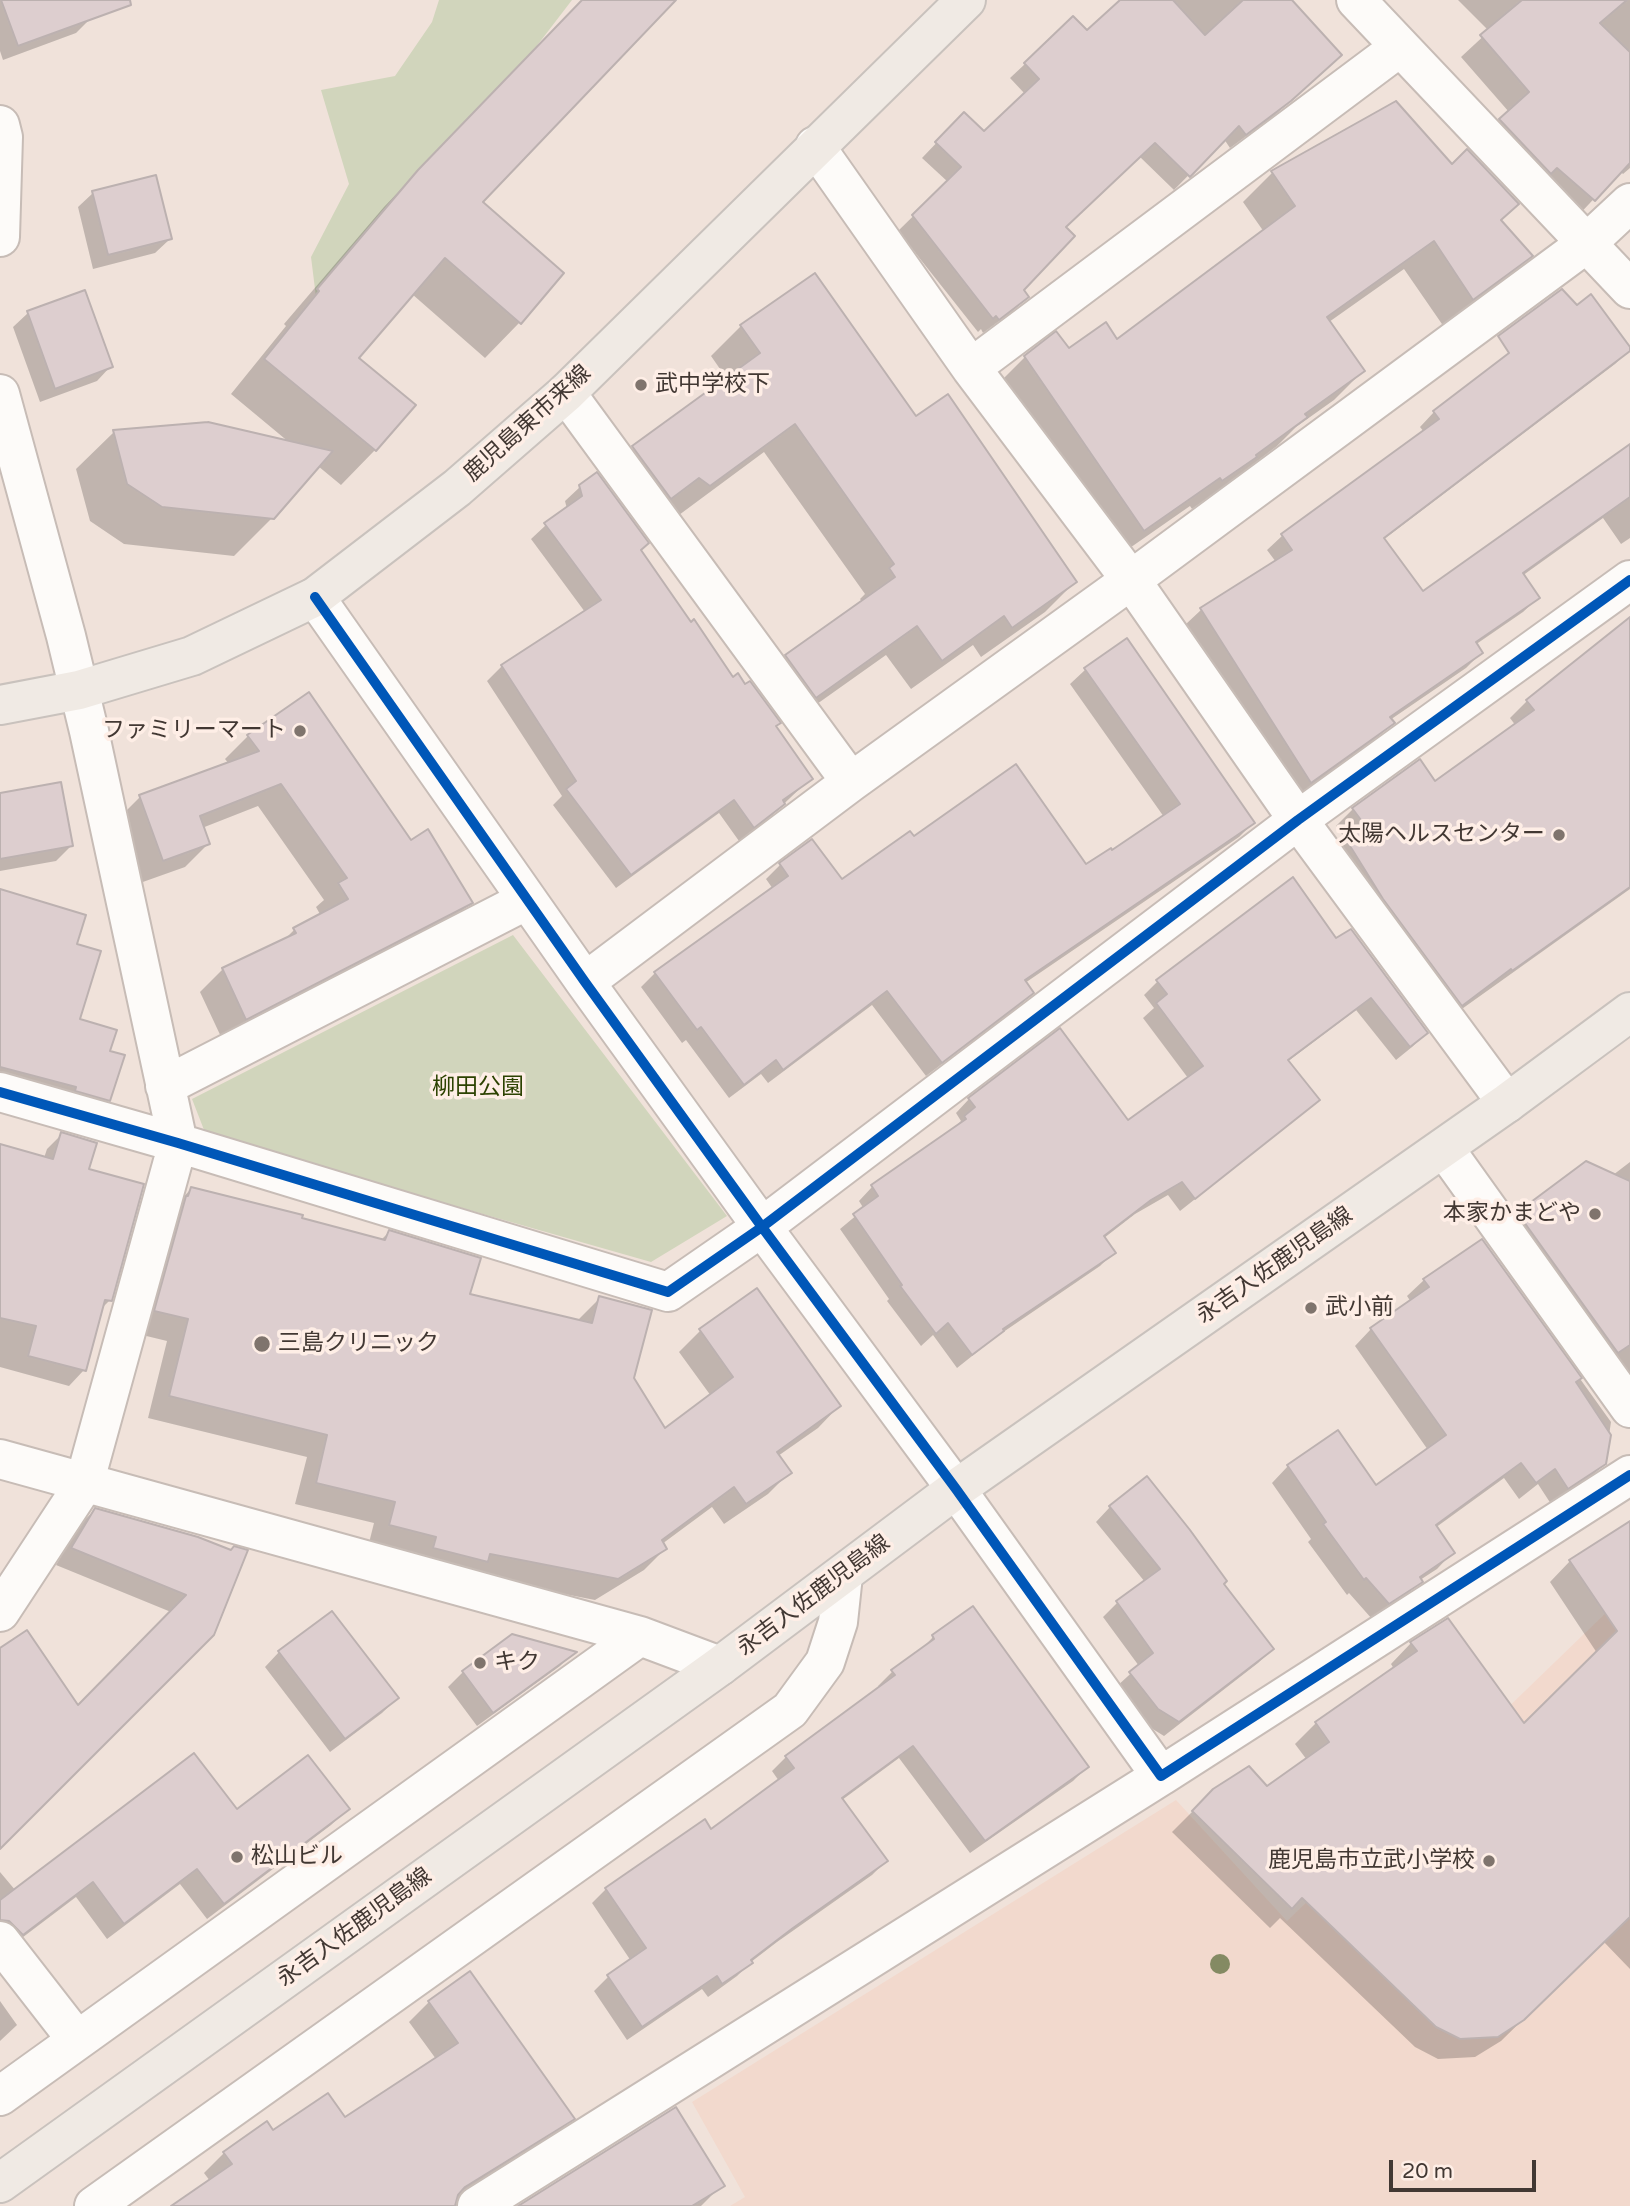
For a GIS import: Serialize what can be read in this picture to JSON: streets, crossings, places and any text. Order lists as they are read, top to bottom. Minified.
{"streets":{"main road":["鹿児島東市来線","永吉入佐鹿児島線"]},"parks":["柳田公園"],"places":["武中学校下","ファミリーマート","太陽ヘルスセンター","本家かまどや","武小前","三島クリニック","キク","松山ビル","鹿児島市立武小学校"],"scale_bar":"20 m"}
